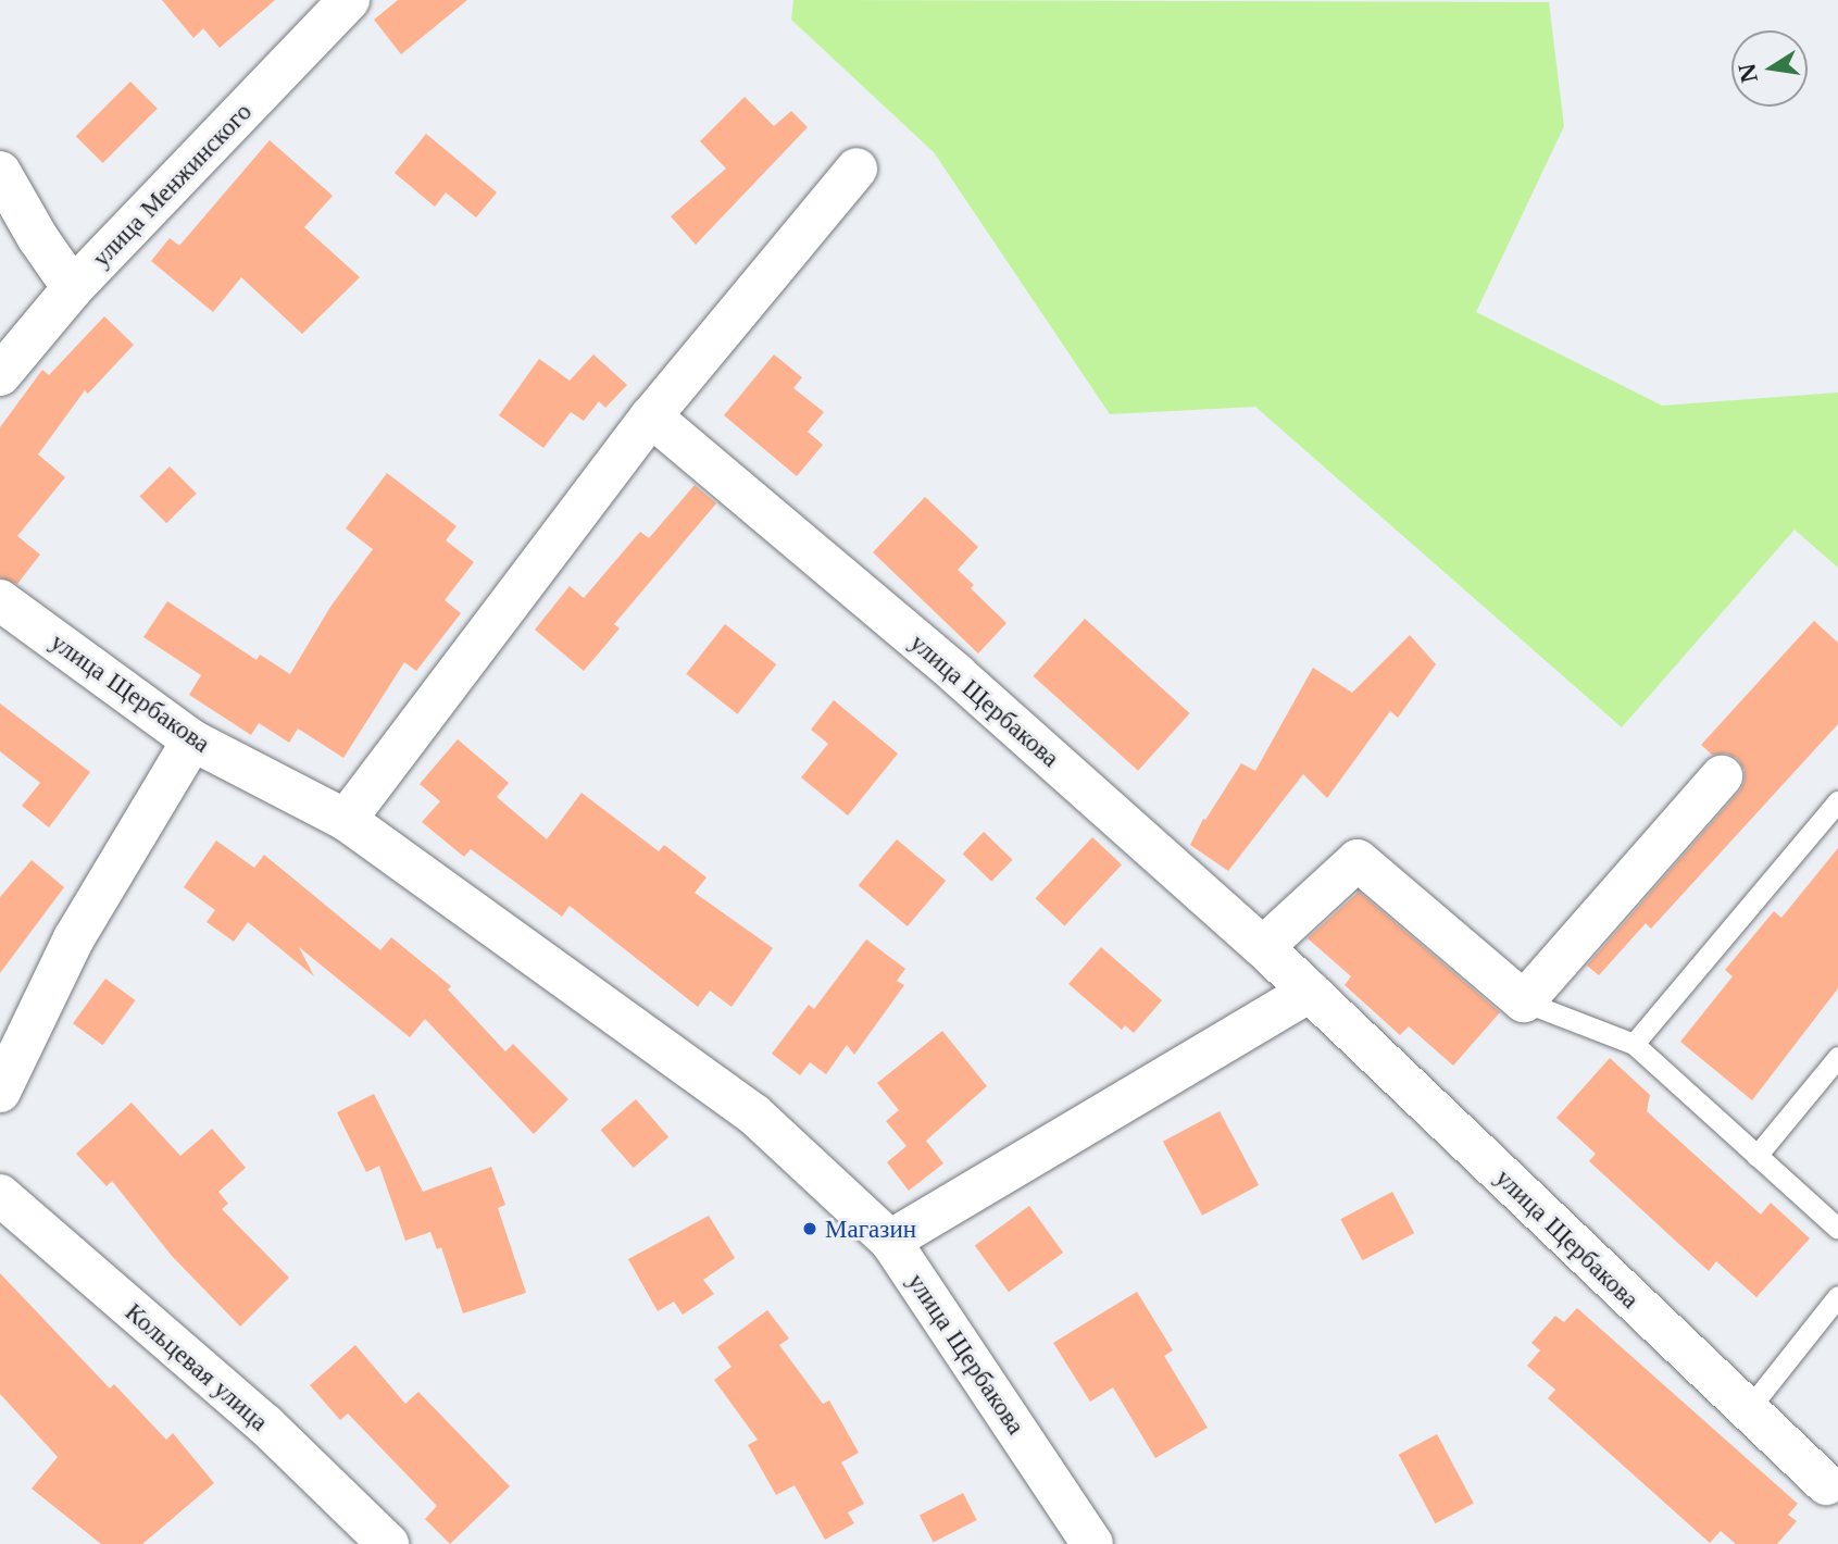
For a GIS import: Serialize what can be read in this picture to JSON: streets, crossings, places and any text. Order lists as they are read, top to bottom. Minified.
{"streets":{"street":["улица Менжинского","улица Щербакова","Кольцевая улица"]},"places":["Магазин"],"north":"left"}
